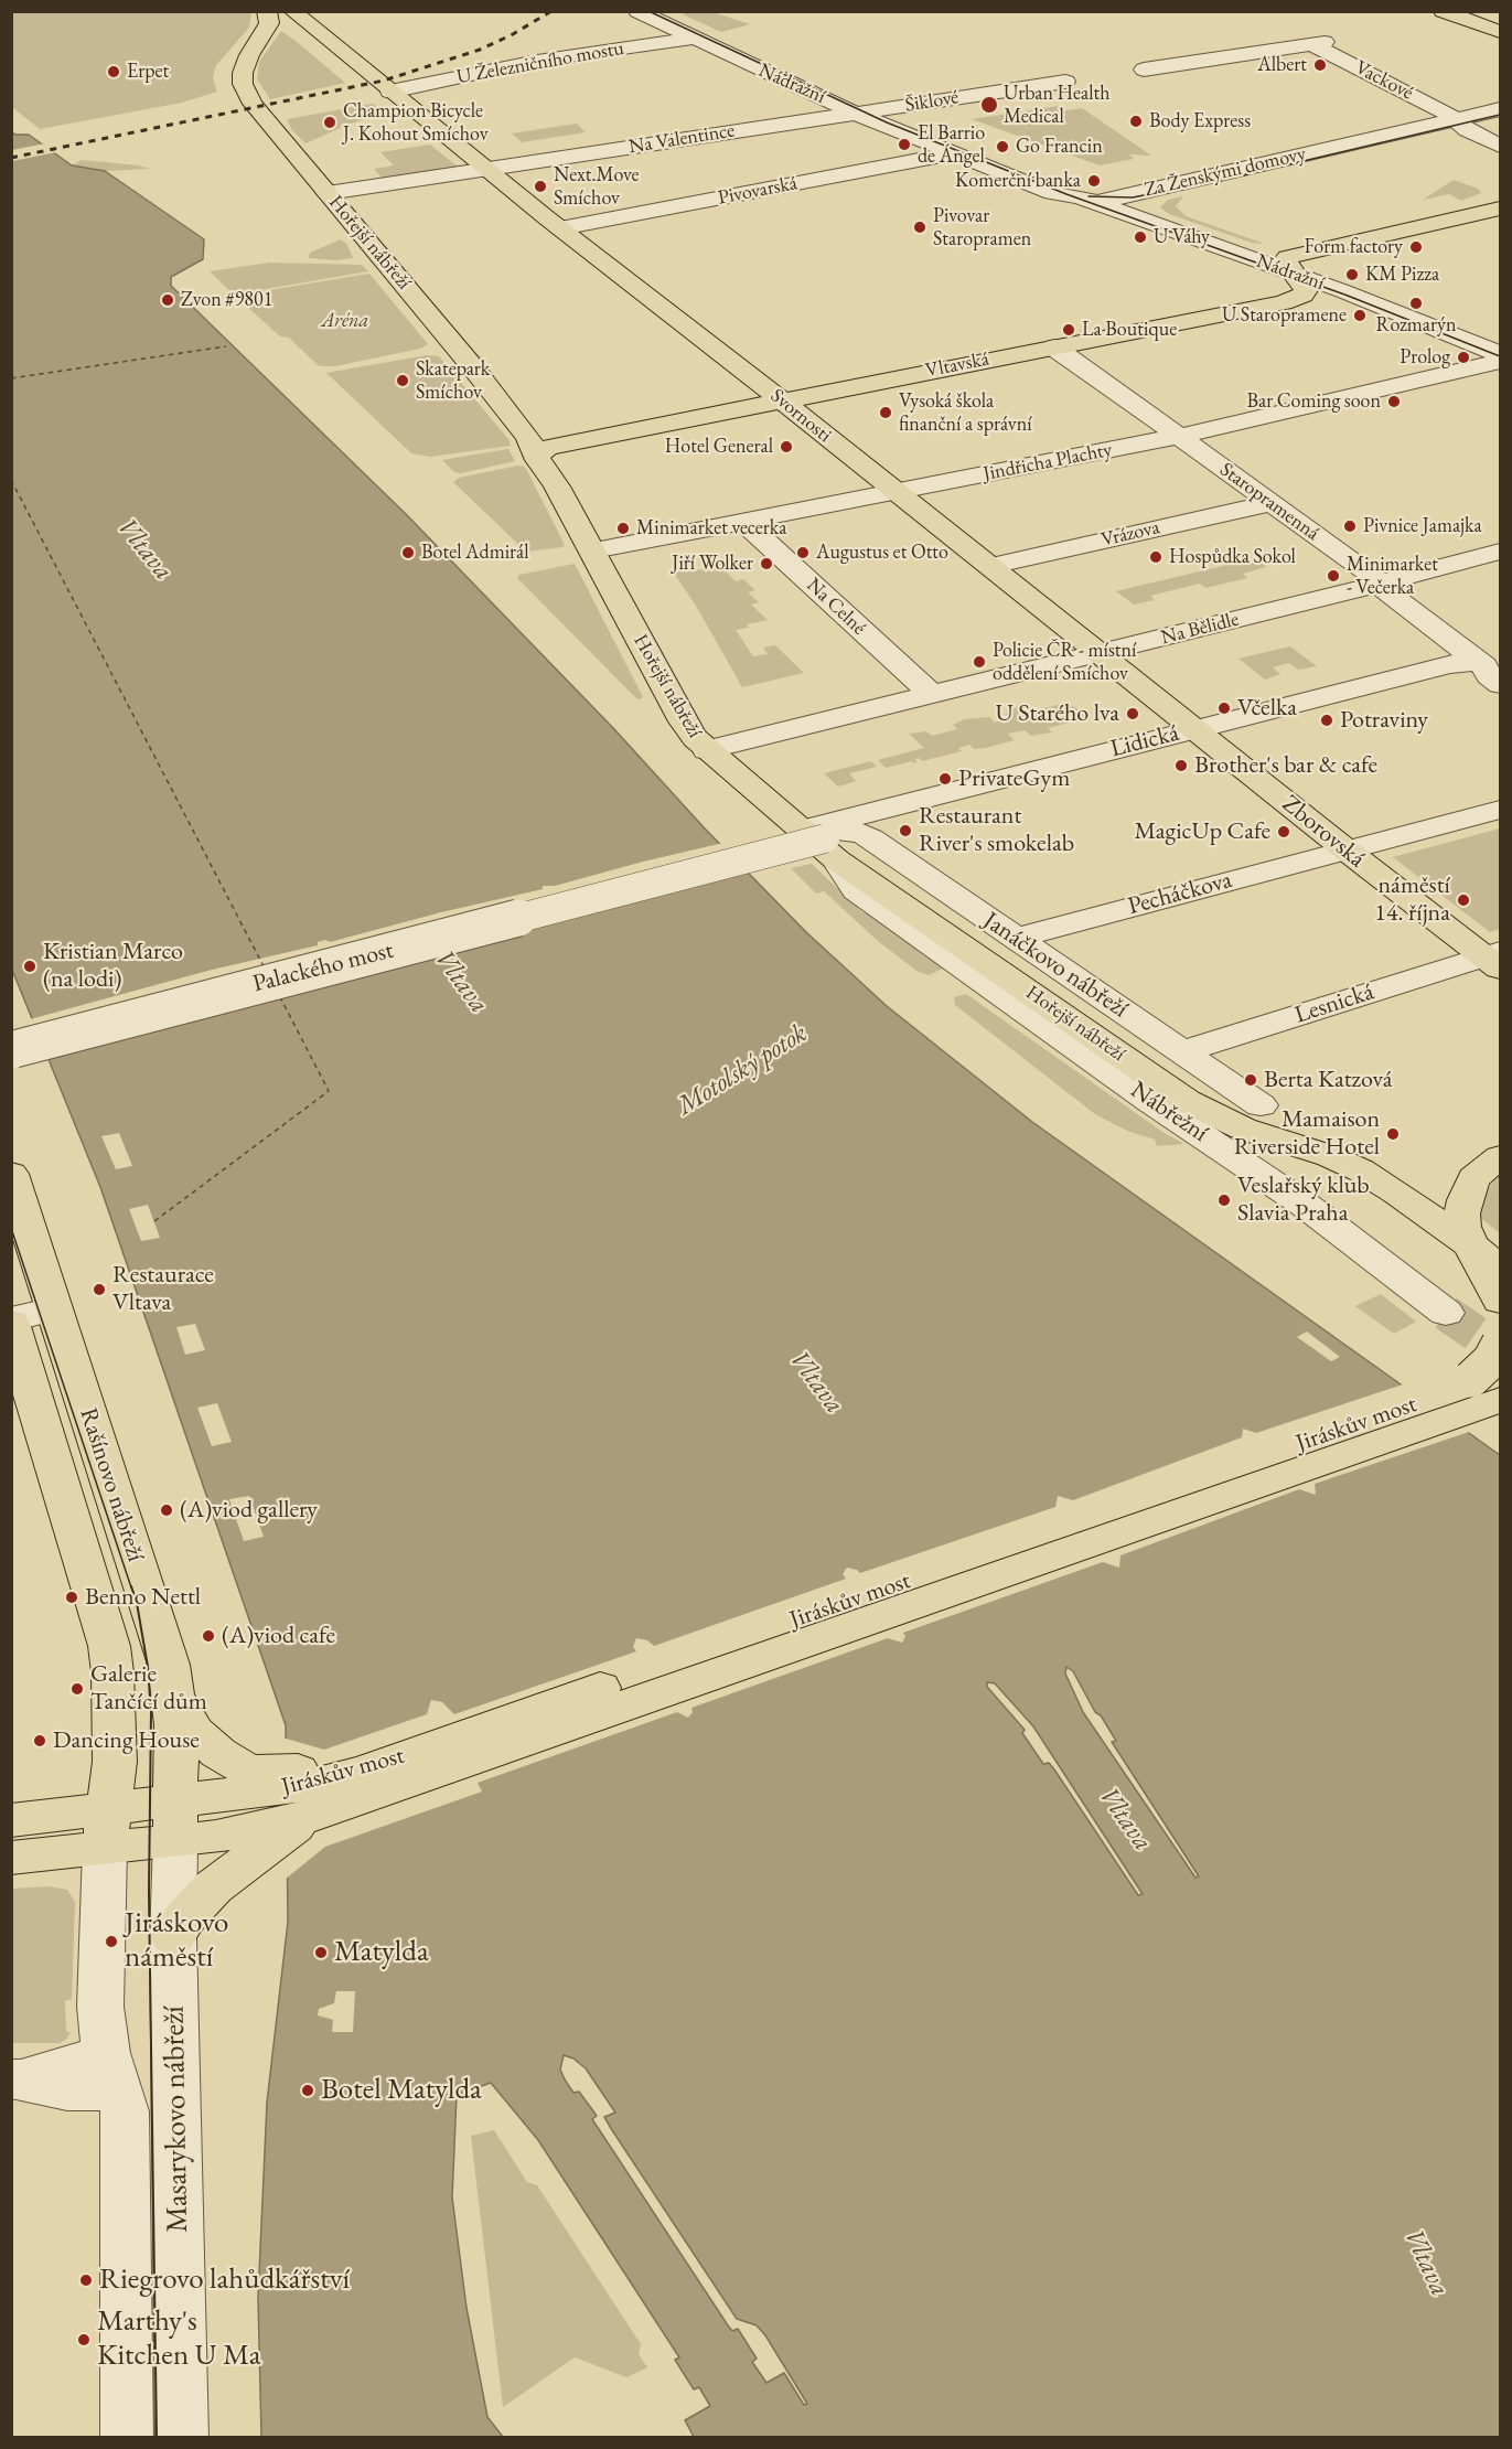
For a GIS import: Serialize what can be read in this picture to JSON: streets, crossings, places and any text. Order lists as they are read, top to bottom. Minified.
{"streets":{"main road":["Hořejší nábřeží","Vltavská","Svornosti","Zborovská","Janáčkovo nábřeží","Jiráskův most","Rašínovo nábřeží"],"street":["U Železničního mostu","Vackové","Nádražní","Šiklové","Na Valentince","Za Ženskými domovy","Pivovarská","Jindřicha Plachty","Staropramenná","Vrázova","Na Celné","Na Bělidle","Lidická","Pecháčkova","Palackého most","Lesnická","Nábřežní","Masarykovo nábřeží"]},"crossings":[["U Železničního mostu","Nádražní"],["U Železničního mostu","Svornosti"],["Vackové","Za Ženskými domovy"],["Nádražní","Šiklové"],["Nádražní","Na Valentince"],["Nádražní","Za Ženskými domovy"],["Nádražní","Pivovarská"],["Nádražní","Vltavská"],["Šiklové","Na Valentince"],["Na Valentince","Hořejší nábřeží"],["Na Valentince","Svornosti"],["Pivovarská","Svornosti"],["Hořejší nábřeží","Vltavská"],["Hořejší nábřeží","Jindřicha Plachty"],["Hořejší nábřeží","Na Bělidle"],["Hořejší nábřeží","Lidická"],["Hořejší nábřeží","Janáčkovo nábřeží"],["Hořejší nábřeží","Palackého most"],["Hořejší nábřeží","Nábřežní"],["Vltavská","Svornosti"],["Vltavská","Staropramenná"],["Svornosti","Jindřicha Plachty"],["Svornosti","Vrázova"],["Svornosti","Na Bělidle"],["Svornosti","Lidická"],["Svornosti","Zborovská"],["Jindřicha Plachty","Staropramenná"],["Jindřicha Plachty","Na Celné"],["Staropramenná","Vrázova"],["Staropramenná","Na Bělidle"],["Staropramenná","Lidická"],["Na Celné","Na Bělidle"],["Lidická","Zborovská"],["Lidická","Janáčkovo nábřeží"],["Lidická","Palackého most"],["Lidická","Nábřežní"],["Zborovská","Pecháčkova"],["Zborovská","Lesnická"],["Pecháčkova","Janáčkovo nábřeží"],["Janáčkovo nábřeží","Palackého most"],["Janáčkovo nábřeží","Lesnická"],["Janáčkovo nábřeží","Nábřežní"],["Palackého most","Nábřežní"],["Jiráskův most","Rašínovo nábřeží"],["Jiráskův most","Masarykovo nábřeží"],["Rašínovo nábřeží","Masarykovo nábřeží"]],"water":["Vltava","Motolský potok"],"parks":["Aréna"],"places":["Albert","Erpet","Urban Health Medical","Body Express","Champion Bicycle J. Kohout Smíchov","El Barrio de Ángel","Go Francin","Komerční banka","Next.Move Smíchov","Pivovar Staropramen","U Váhy","Form factory","KM Pizza","Zvon #9801","Rozmarýn","U Staropramene","La Boutique","Prolog","Skatepark Smíchov","Bar Coming soon","Vysoká škola finanční a správní","Hotel General","Pivnice Jamajka","Minimarket vecerka","Botel Admirál","Augustus et Otto","Hospůdka Sokol","Jiří Wolker","Minimarket - Večerka","Policie ČR - místní oddělení Smíchov","Včelka","U Starého lva","Potraviny","Brother's bar & cafe","PrivateGym","Restaurant River's smokelab","MagicUp Cafe","náměstí 14. října","Kristian Marco (na lodi)","Berta Katzová","Mamaison Riverside Hotel","Veslařský klub Slavia Praha","Restaurace Vltava","(A)viod gallery","Benno Nettl","(A)viod cafe","Galerie Tančící dům","Dancing House","Jiráskovo náměstí","Matylda","Botel Matylda","Riegrovo lahůdkářství","Marthy's Kitchen U Ma"]}
